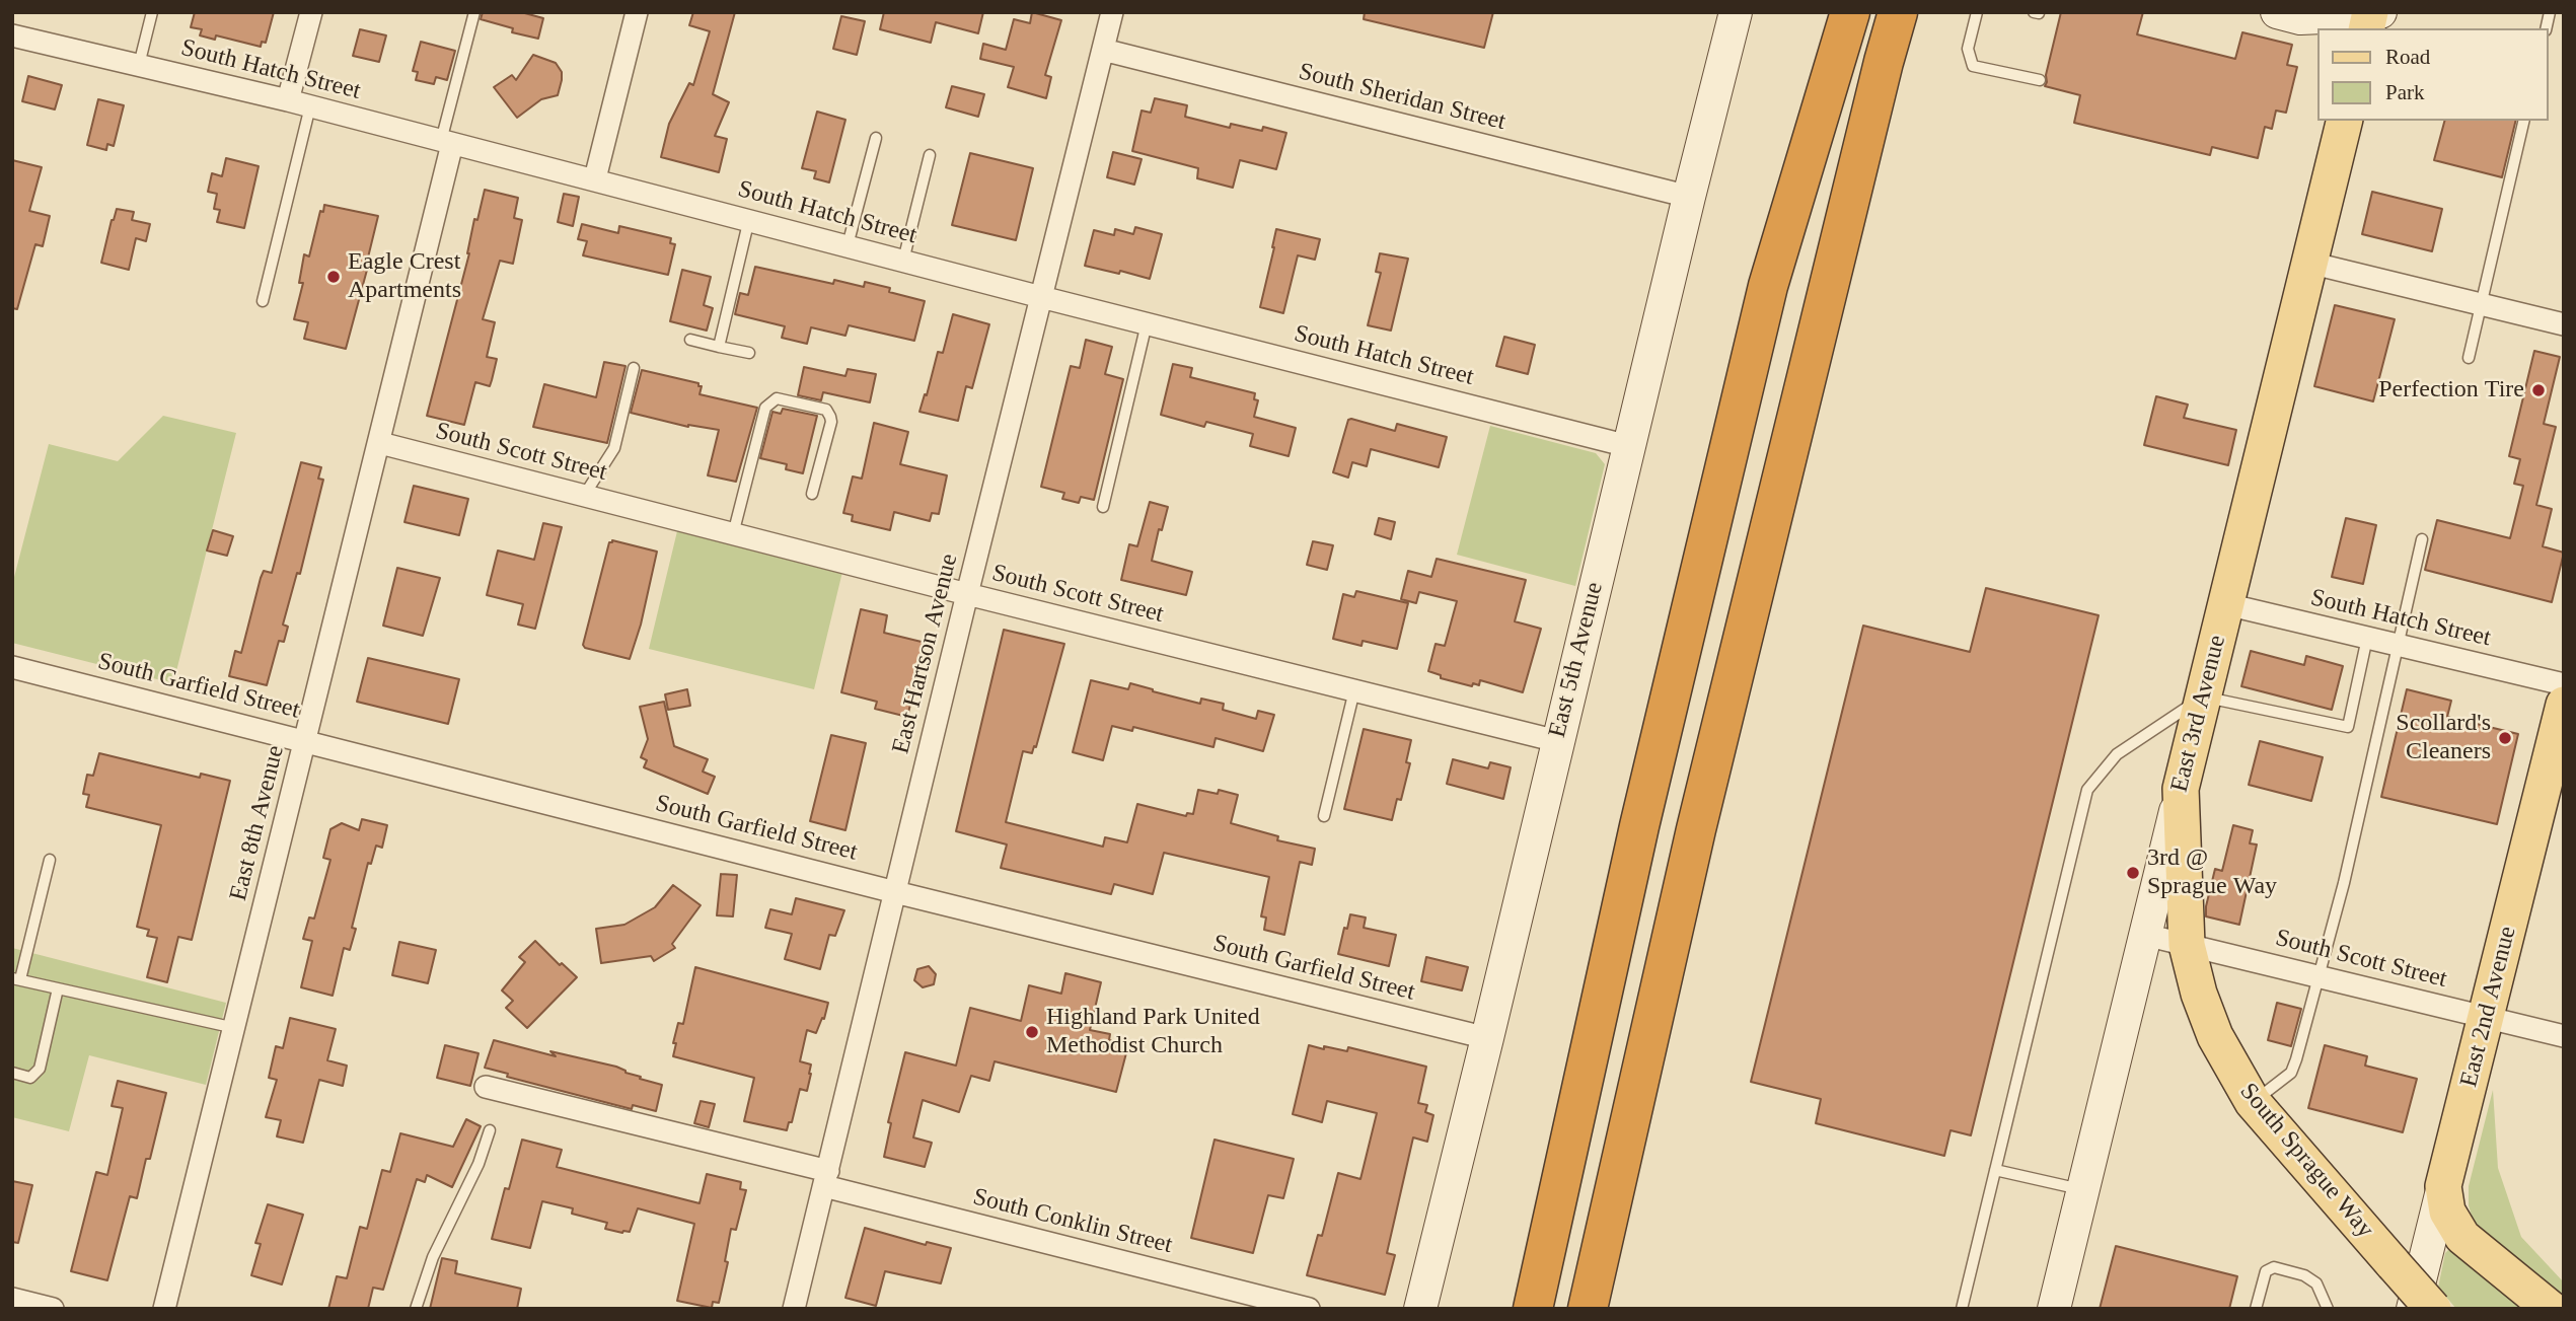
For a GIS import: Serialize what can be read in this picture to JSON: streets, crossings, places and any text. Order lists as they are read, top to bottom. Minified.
{"streets":{"main road":["East 3rd Avenue","East 2nd Avenue","South Sprague Way"],"street":["South Hatch Street","South Sheridan Street","South Scott Street","East Hartson Avenue","East 5th Avenue","South Garfield Street","East 8th Avenue","South Conklin Street"]},"crossings":[["South Hatch Street","East Hartson Avenue"],["South Hatch Street","East 5th Avenue"],["South Hatch Street","East 3rd Avenue"],["South Hatch Street","East 8th Avenue"],["South Sheridan Street","East Hartson Avenue"],["South Sheridan Street","East 5th Avenue"],["South Scott Street","East Hartson Avenue"],["South Scott Street","East 5th Avenue"],["South Scott Street","East 3rd Avenue"],["South Scott Street","East 8th Avenue"],["South Scott Street","East 2nd Avenue"],["South Scott Street","South Sprague Way"],["East Hartson Avenue","South Garfield Street"],["East Hartson Avenue","South Conklin Street"],["East 5th Avenue","South Garfield Street"],["South Garfield Street","East 8th Avenue"],["East 3rd Avenue","South Sprague Way"]],"places":["Eagle Crest Apartments","Perfection Tire","Scollard's Cleaners","3rd @ Sprague Way","Highland Park United Methodist Church"],"legend":["Road","Park"]}
